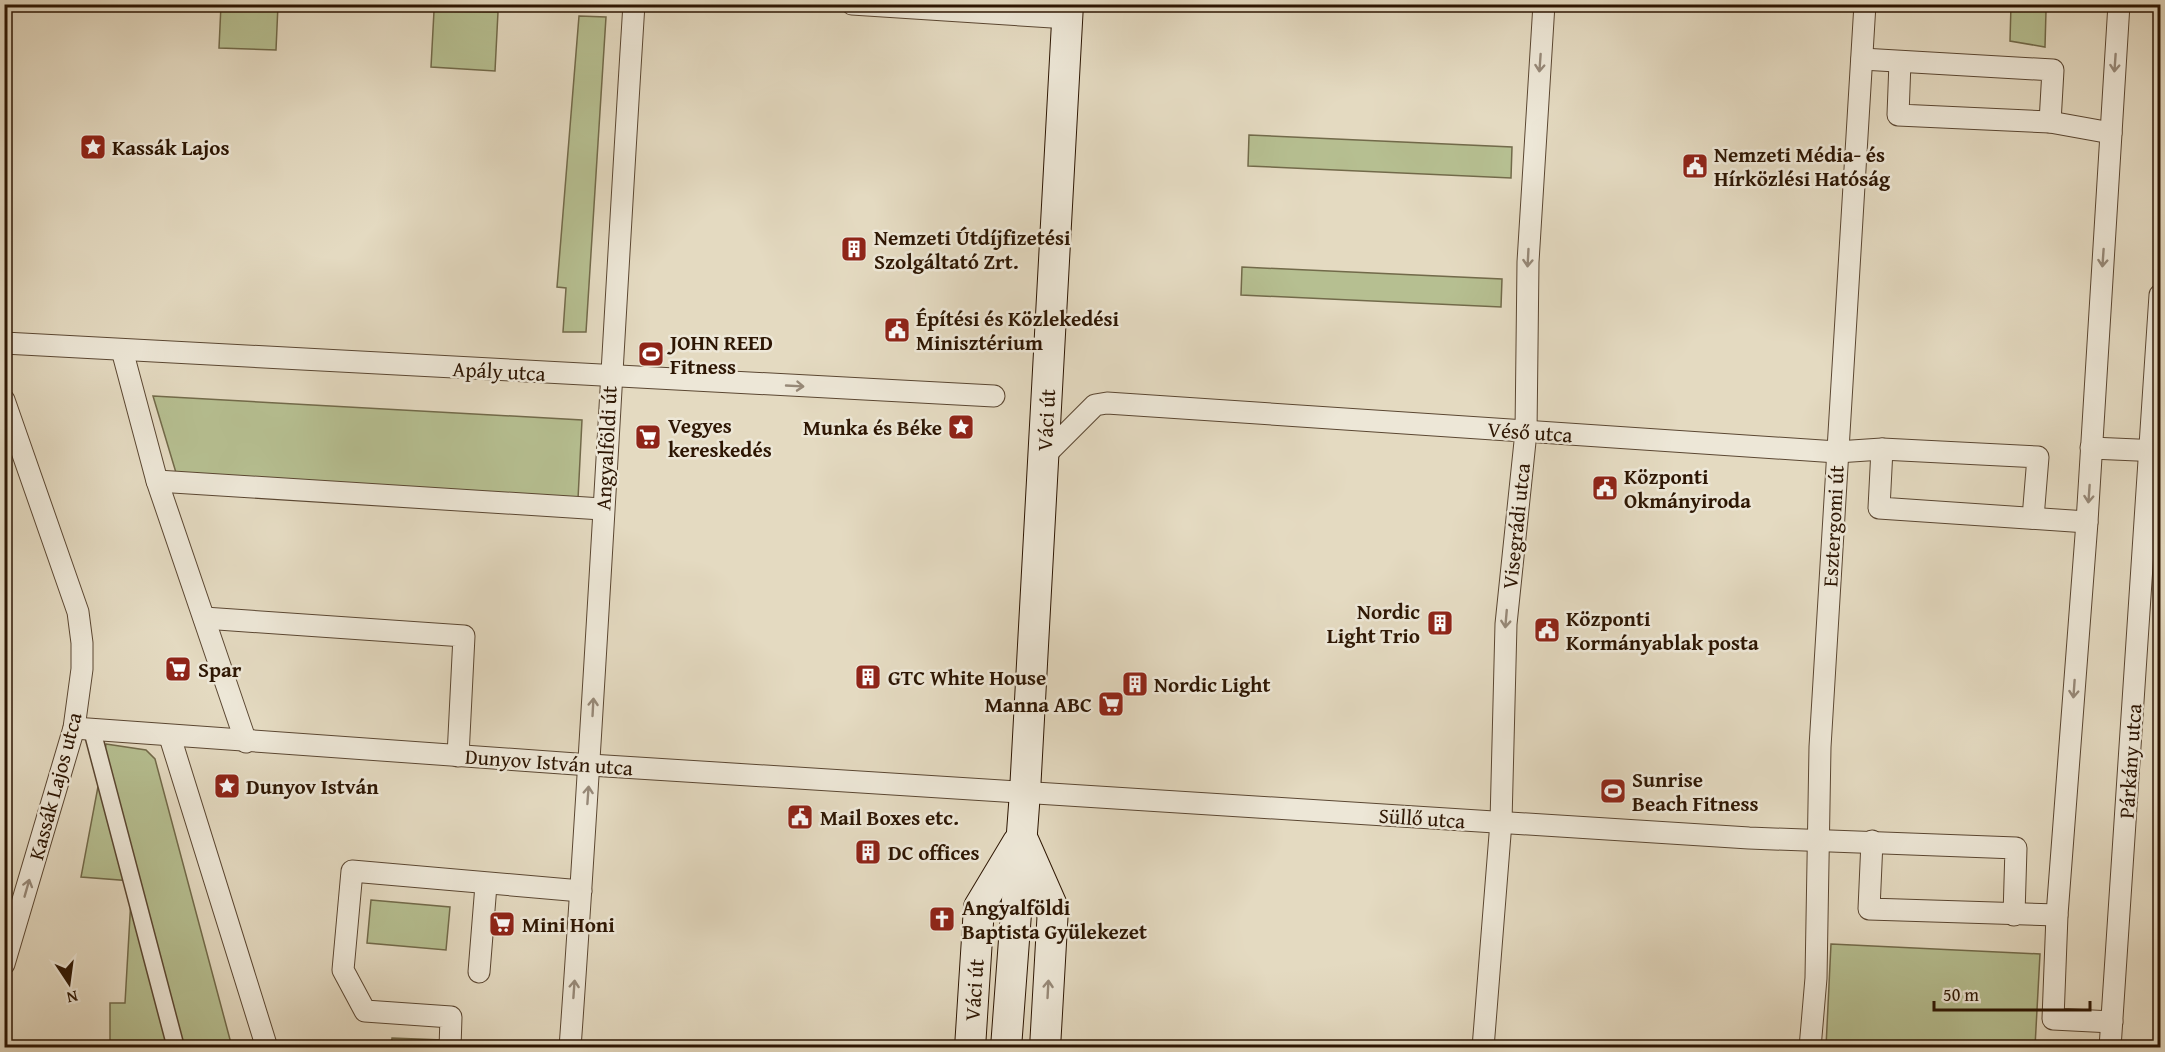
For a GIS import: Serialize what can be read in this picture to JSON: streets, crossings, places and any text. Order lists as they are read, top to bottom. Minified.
{"streets":{"main road":["Váci út"],"street":["Apály utca","Véső utca","Angyalföldi út","Visegrádi utca","Esztergomi út","Párkány utca","Dunyov István utca","Kassák Lajos utca","Süllő utca"]},"crossings":[["Apály utca","Angyalföldi út"],["Váci út","Véső utca"],["Váci út","Dunyov István utca"],["Váci út","Süllő utca"],["Véső utca","Visegrádi utca"],["Véső utca","Esztergomi út"],["Angyalföldi út","Dunyov István utca"],["Visegrádi utca","Süllő utca"],["Esztergomi út","Süllő utca"],["Dunyov István utca","Kassák Lajos utca"],["Dunyov István utca","Süllő utca"]],"one_way":["Apály utca","Angyalföldi út","Visegrádi utca","Kassák Lajos utca"],"places":{"place":["Kassák Lajos","Munka és Béke","Dunyov István"],"public building":["Nemzeti Média- és Hírközlési Hatóság","Építési és Közlekedési Minisztérium","Központi Okmányiroda","Központi Kormányablak posta","Mail Boxes etc."],"building":["Nemzeti Útdíjfizetési Szolgáltató Zrt.","Nordic Light Trio","GTC White House","Nordic Light","DC offices"],"sports":["JOHN REED Fitness","Sunrise Beach Fitness"],"supermarket":["Vegyes kereskedés","Spar","Manna ABC","Mini Honi"],"church":["Angyalföldi Baptista Gyülekezet"]},"scale_bar":"50 m","north":"bottom"}
